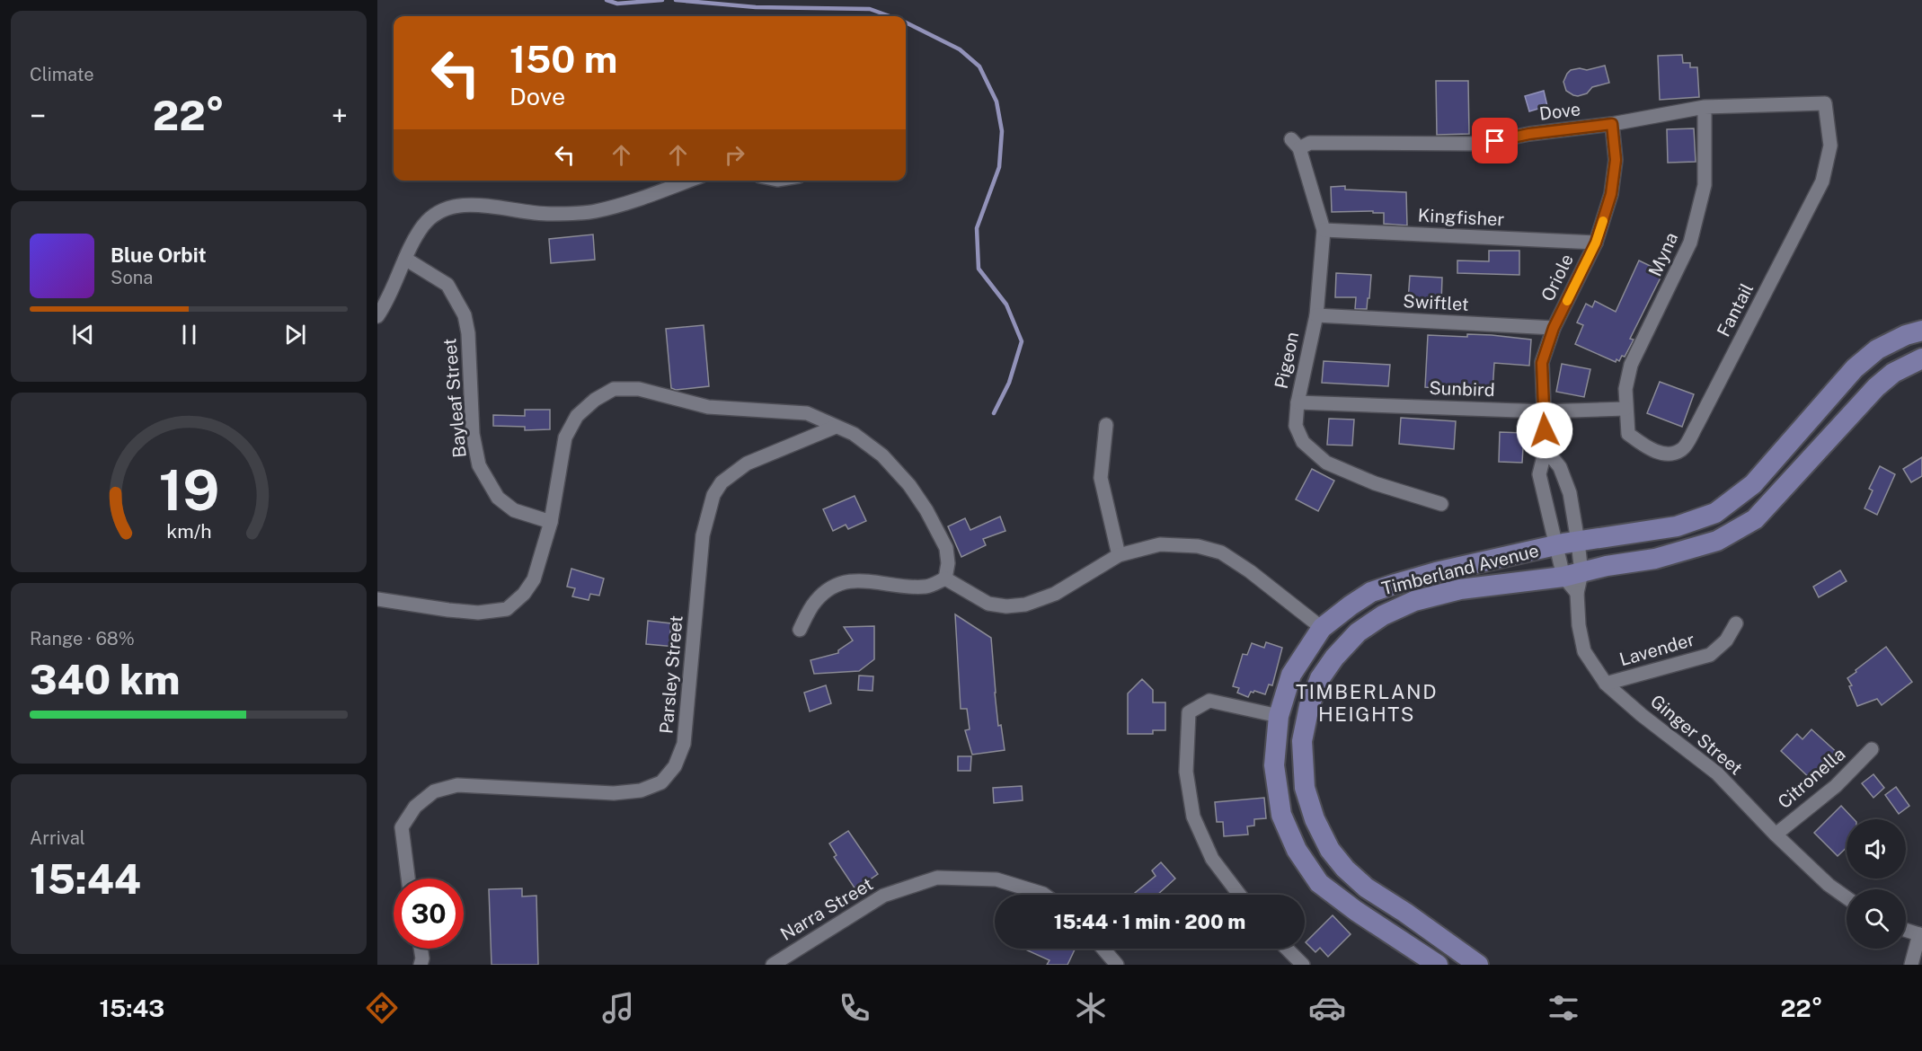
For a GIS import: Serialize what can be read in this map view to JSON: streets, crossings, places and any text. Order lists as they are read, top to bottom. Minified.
{"streets":{"street":["Dove","Kingfisher","Myna","Oriole","Swiftlet","Fantail","Pigeon","Sunbird","Bayleaf Street","Timberland Avenue","Lavender","Parsley Street","Ginger Street","Citronella","Narra Street"]},"crossings":[["Dove","Myna"],["Dove","Oriole"],["Dove","Fantail"],["Dove","Pigeon"],["Kingfisher","Oriole"],["Kingfisher","Pigeon"],["Myna","Fantail"],["Myna","Sunbird"],["Oriole","Swiftlet"],["Oriole","Sunbird"],["Oriole","Timberland Avenue"],["Oriole","Ginger Street"],["Swiftlet","Pigeon"],["Fantail","Sunbird"],["Pigeon","Sunbird"],["Timberland Avenue","Ginger Street"],["Lavender","Ginger Street"],["Ginger Street","Citronella"]],"districts":["TIMBERLAND HEIGHTS"],"page":{"tile":["Climate",["Range · 68%","340 km"],["Arrival","15:44"]],"turn":["150 m","Dove"],"heat":["−","22°","+"],"song":["Blue Orbit","Sona"],"limit":"30","trip":"15:44 · 1 min · 200 m","tabs":["15:43","22°"],"gauge":["19","km/h"]}}
